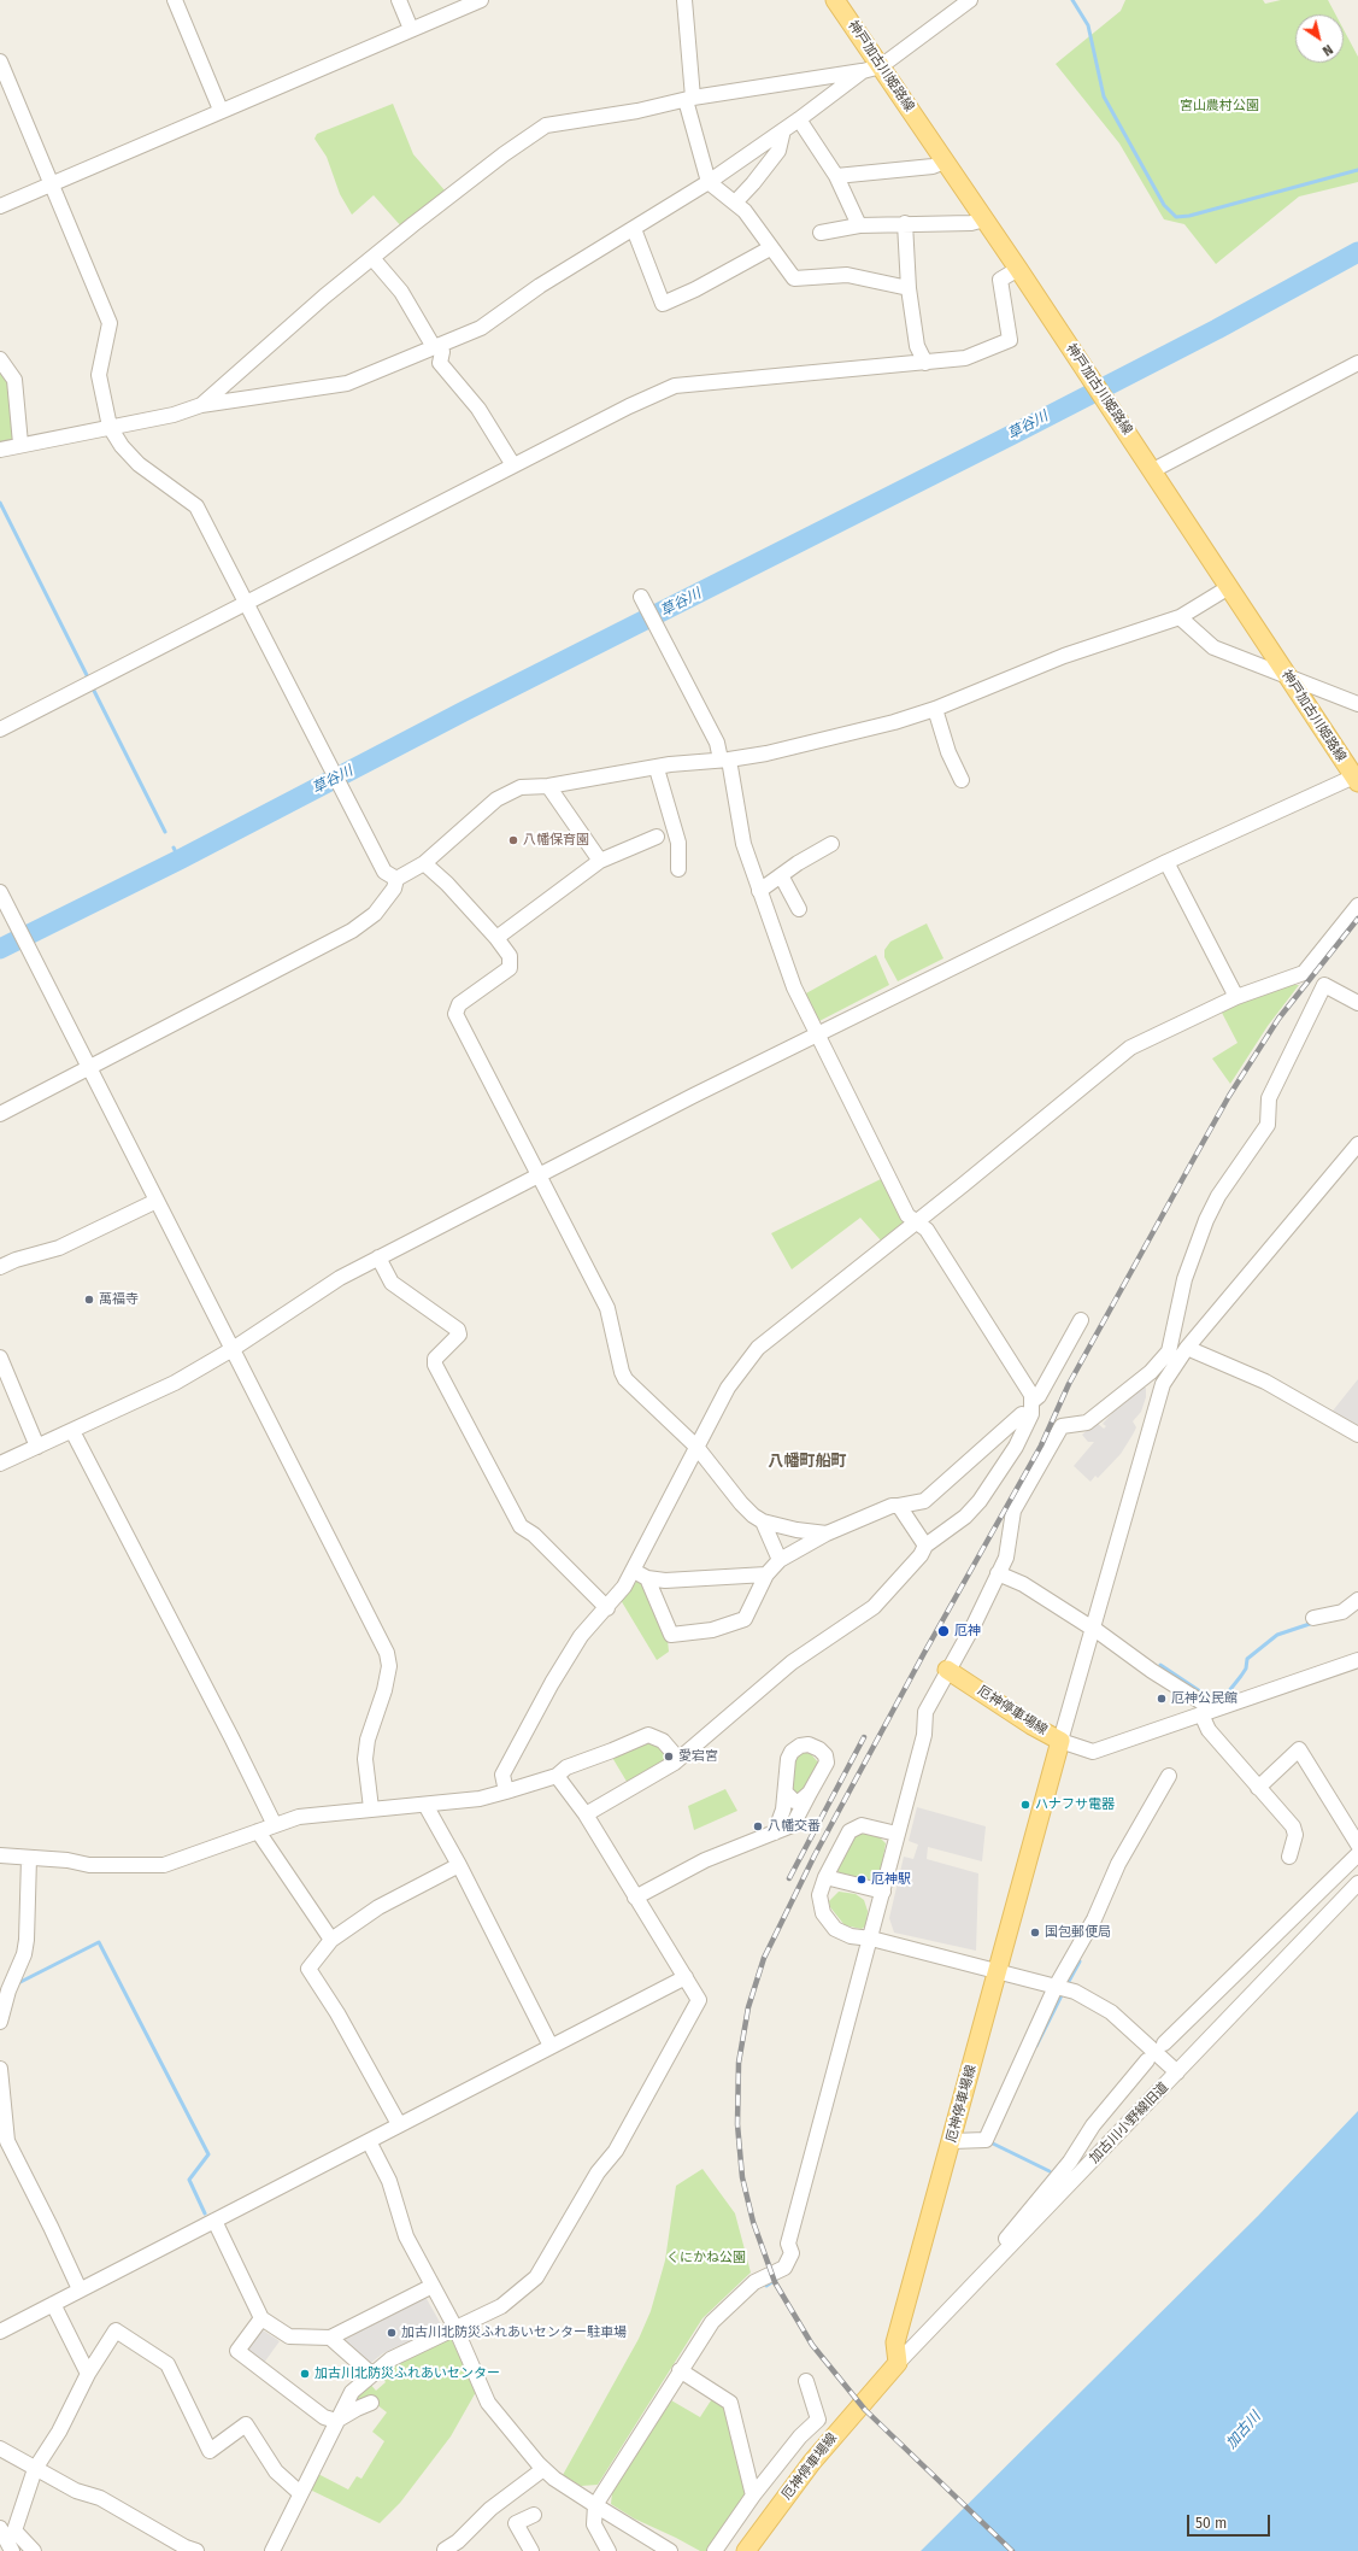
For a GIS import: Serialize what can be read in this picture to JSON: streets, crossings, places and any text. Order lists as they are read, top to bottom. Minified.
{"streets":{"main road":["神戸加古川姫路線","厄神停車場線"],"street":["加古川小野線旧道"]},"crossings":[["厄神停車場線","加古川小野線旧道"]],"districts":["八幡町船町"],"water":["草谷川","加古川"],"parks":["宮山農村公園","くにかね公園"],"places":["八幡保育園","萬福寺","厄神","厄神公民館","愛宕宮","ハナフサ電器","八幡交番","厄神駅","国包郵便局","加古川北防災ふれあいセンター駐車場","加古川北防災ふれあいセンター"],"scale_bar":"50 m","north":"bottom right"}
